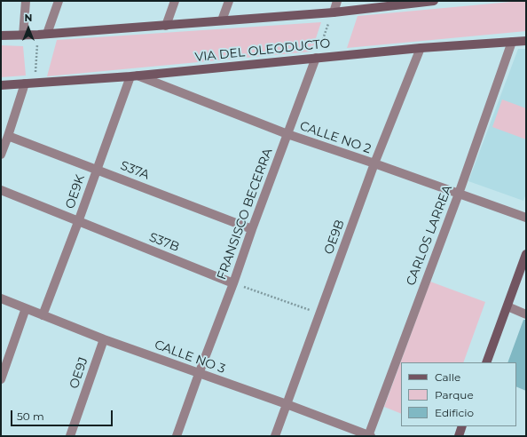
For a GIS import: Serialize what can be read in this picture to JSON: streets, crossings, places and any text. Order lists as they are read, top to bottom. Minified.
{"streets":{"street":["VIA DEL OLEODUCTO","CALLE NO 2","S37A","OE9K","FRANSISCO BECERRA","CARLOS LARREA","OE9B","S37B","CALLE NO 3","OE9J"]},"crossings":[["VIA DEL OLEODUCTO","CALLE NO 2"],["VIA DEL OLEODUCTO","OE9K"],["VIA DEL OLEODUCTO","FRANSISCO BECERRA"],["VIA DEL OLEODUCTO","CARLOS LARREA"],["VIA DEL OLEODUCTO","OE9B"],["CALLE NO 2","OE9K"],["CALLE NO 2","FRANSISCO BECERRA"],["CALLE NO 2","CARLOS LARREA"],["CALLE NO 2","OE9B"],["S37A","OE9K"],["S37A","FRANSISCO BECERRA"],["OE9K","S37B"],["OE9K","CALLE NO 3"],["FRANSISCO BECERRA","S37B"],["FRANSISCO BECERRA","CALLE NO 3"],["CARLOS LARREA","CALLE NO 3"],["OE9B","CALLE NO 3"],["CALLE NO 3","OE9J"]],"legend":["Calle","Parque","Edificio"],"scale_bar":"50 m","north":"top"}
